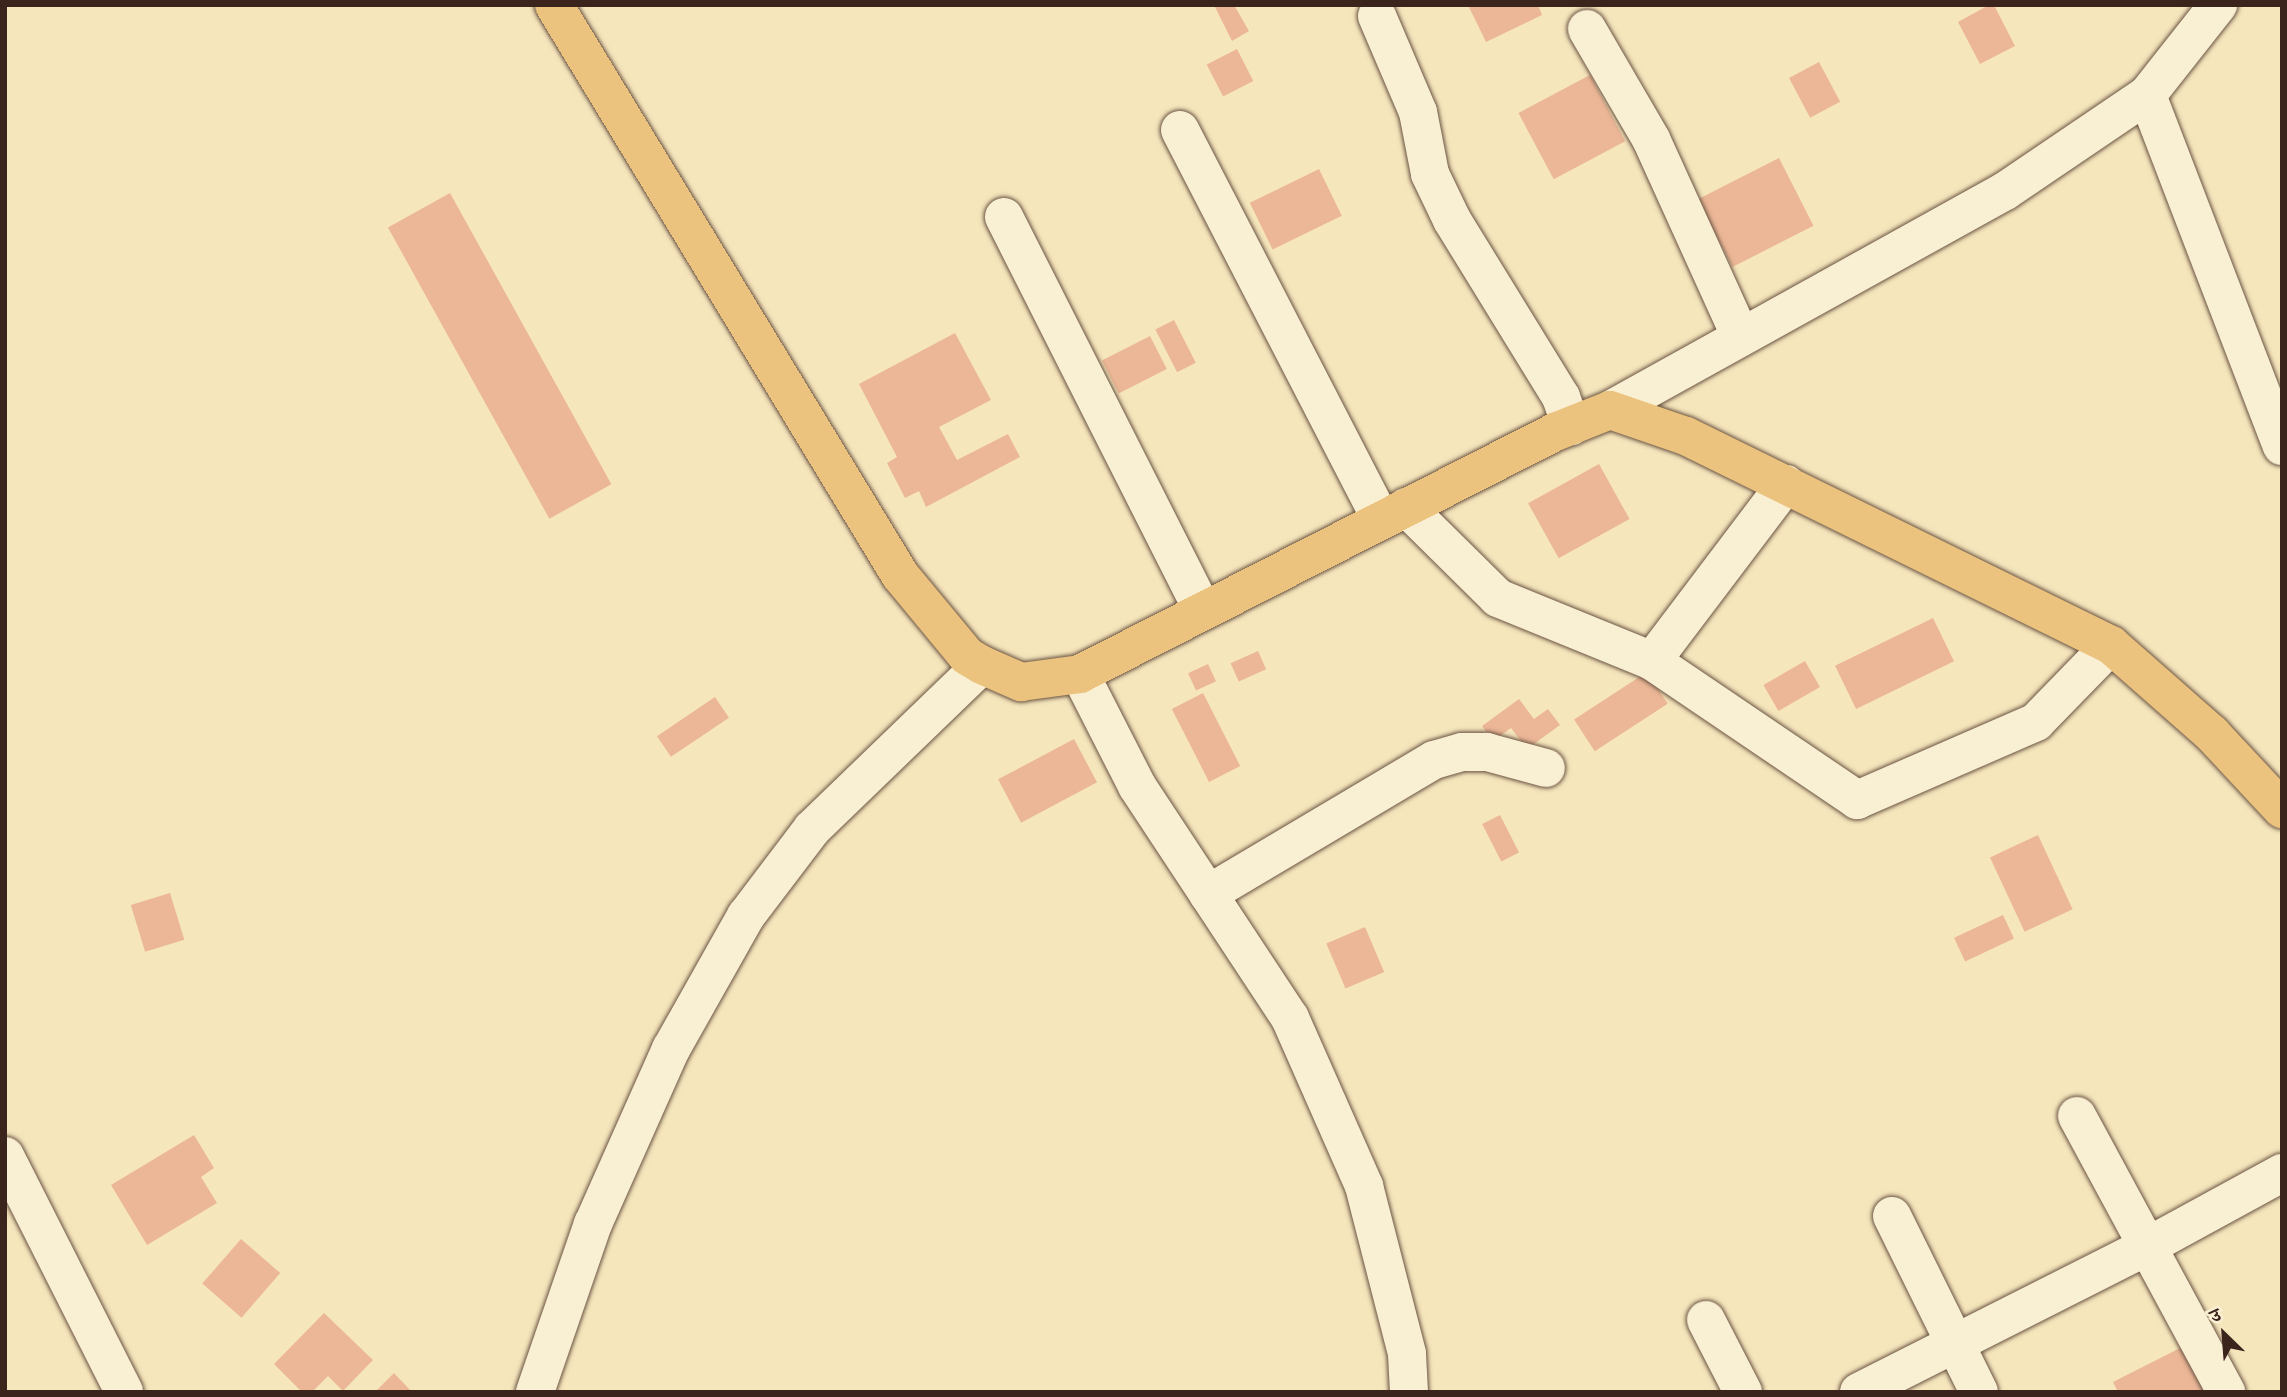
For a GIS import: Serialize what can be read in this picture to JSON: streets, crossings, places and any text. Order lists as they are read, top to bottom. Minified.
{"north":"top left"}
